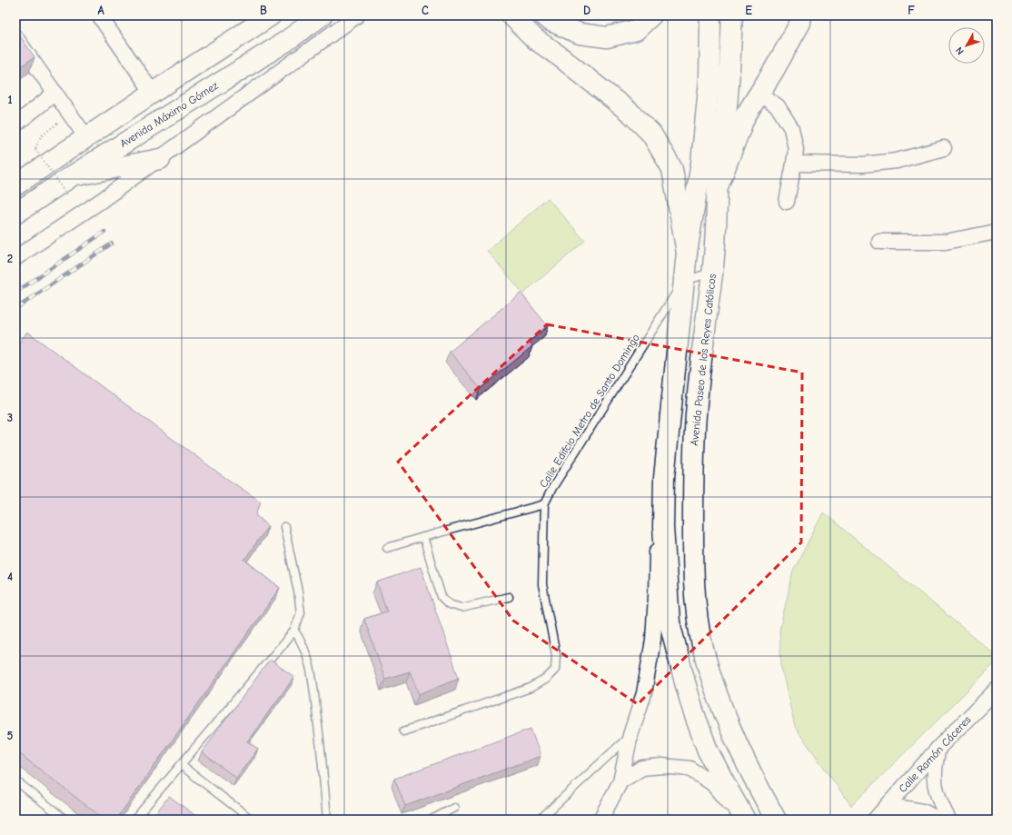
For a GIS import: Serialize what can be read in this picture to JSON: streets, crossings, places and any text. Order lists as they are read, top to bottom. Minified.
{"streets":{"main road":["Avenida Máximo Gómez","Avenida Paseo de los Reyes Católicos"],"street":["Calle Ramón Cáceres"],"lane":["Calle Edifcio Metro de Santo Domingo"]},"north":"bottom left","grid":{"columns":["A","B","C","D","E","F"],"rows":["1","2","3","4","5"]}}
